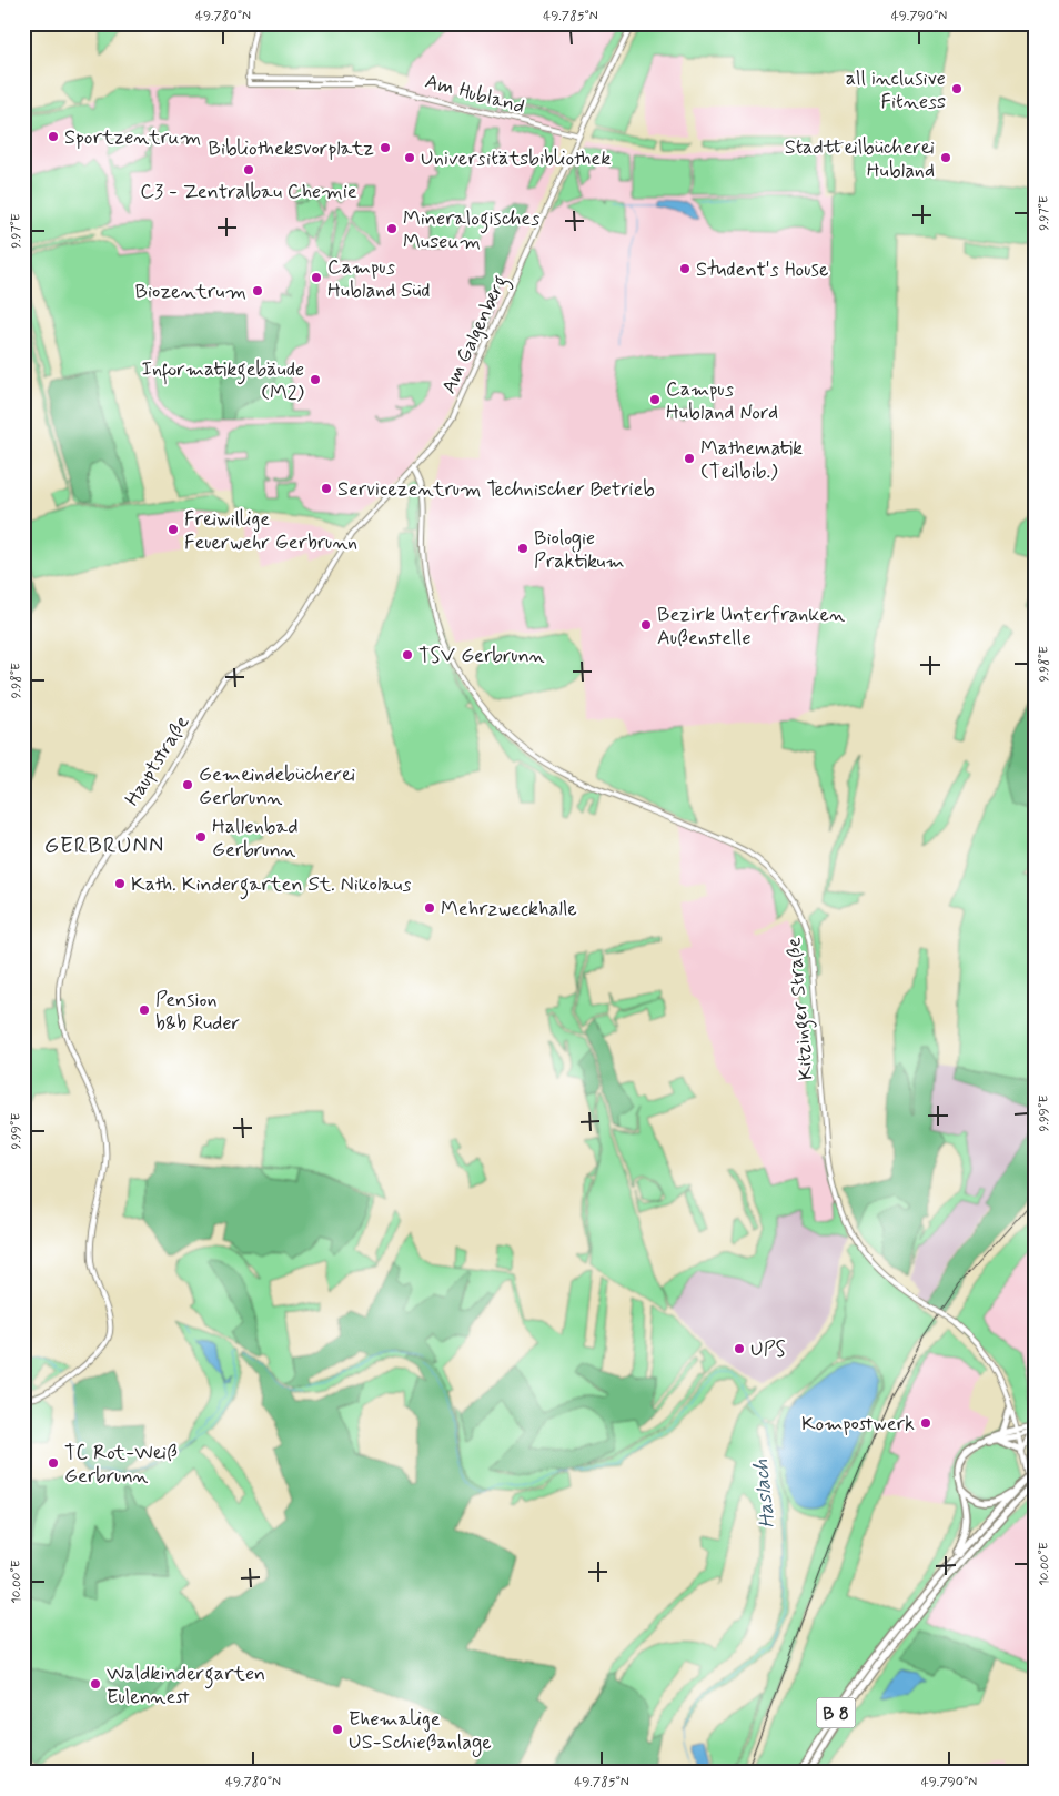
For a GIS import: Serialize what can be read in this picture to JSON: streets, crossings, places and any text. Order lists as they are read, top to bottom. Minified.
{"streets":{"highway":["B 8"],"street":["Am Hubland","Am Galgenberg","Hauptstraße","Kitzinger Straße"]},"crossings":[["Am Hubland","Am Galgenberg"],["Am Galgenberg","Hauptstraße"],["Am Galgenberg","Kitzinger Straße"]],"districts":["GERBRUNN"],"water":["Haslach"],"places":["all inclusive Fitness","Sportzentrum","Bibliotheksvorplatz","Universitätsbibliothek","Stadtteilbücherei Hubland","C3 - Zentralbau Chemie","Mineralogisches Museum","Student's House","Campus Hubland Süd","Biozentrum","Informatikgebäude (M2)","Campus Hubland Nord","Mathematik (Teilbib.)","Servicezentrum Technischer Betrieb","Freiwillige Feuerwehr Gerbrunn","Biologie Praktikum","Bezirk Unterfranken Außenstelle","TSV Gerbrunn","Gemeindebücherei Gerbrunn","Hallenbad Gerbrunn","Kath. Kindergarten St. Nikolaus","Mehrzweckhalle","Pension b&b Ruder","UPS","Kompostwerk","TC Rot-Weiß Gerbrunn","Waldkindergarten Eulennest","Ehemalige US-Schießanlage"],"coordinates":["49.780°N","49.785°N","49.790°N","9.97°E","9.98°E","9.99°E","10.00°E"]}
